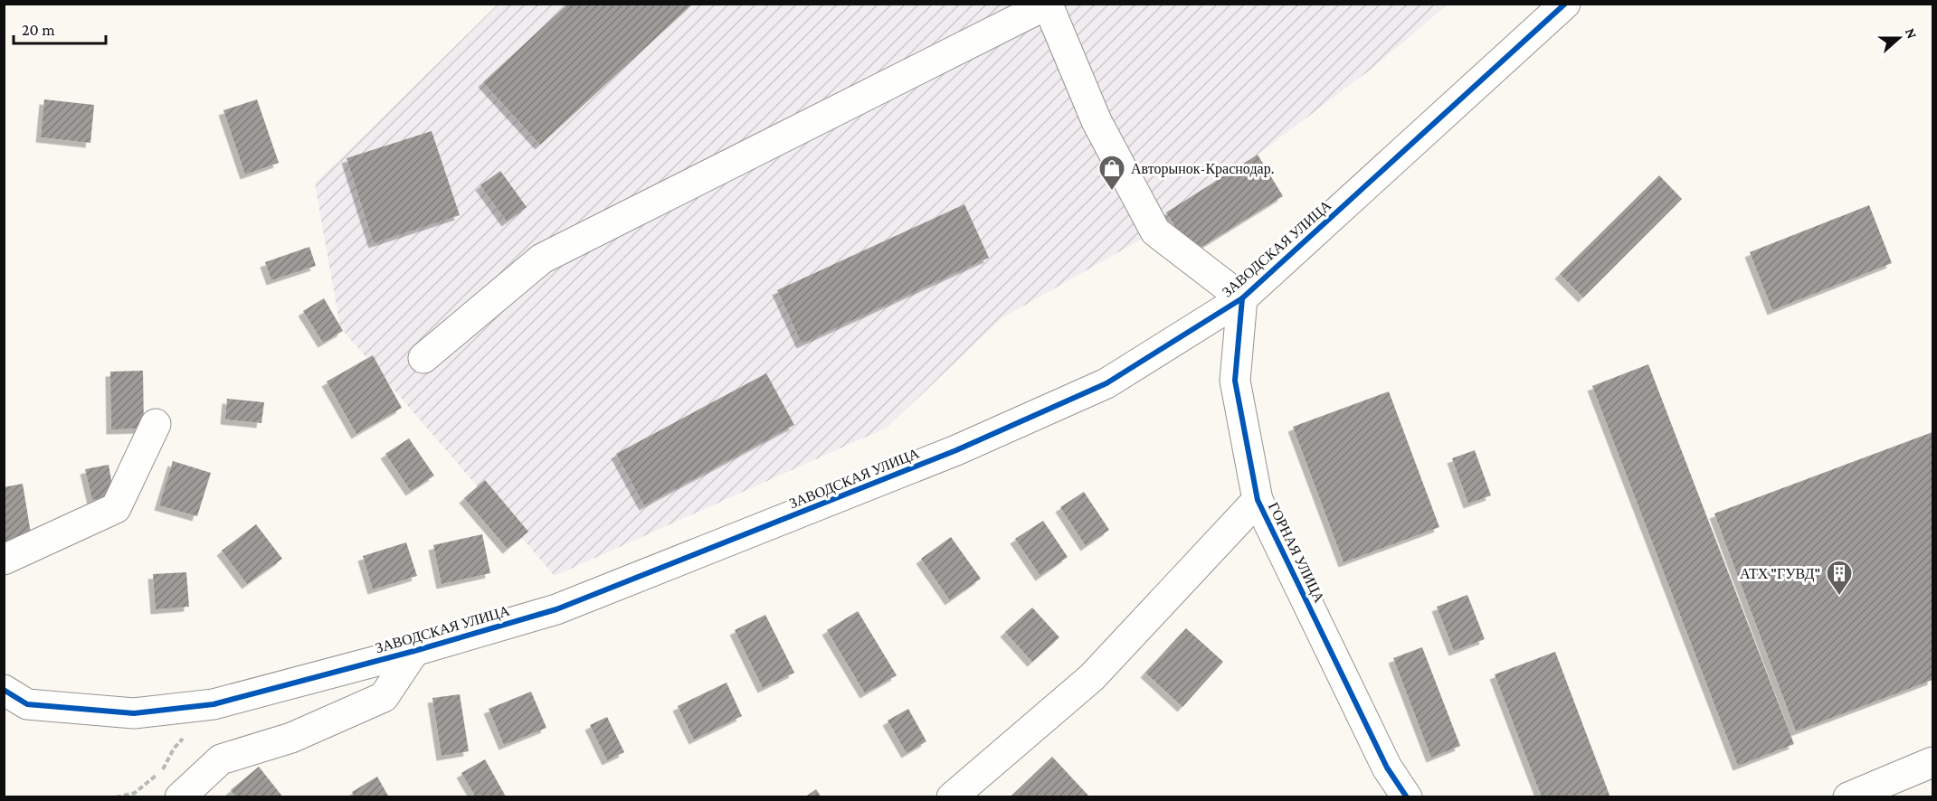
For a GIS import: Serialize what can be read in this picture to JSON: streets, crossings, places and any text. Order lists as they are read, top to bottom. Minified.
{"streets":{"street":["ЗАВОДСКАЯ УЛИЦА","ГОРНАЯ УЛИЦА"]},"crossings":[["ЗАВОДСКАЯ УЛИЦА","ГОРНАЯ УЛИЦА"]],"places":{"shop":["Авторынок-Краснодар."],"building":["АТХ \"ГУВД\""]},"scale_bar":"20 m","north":"right"}
